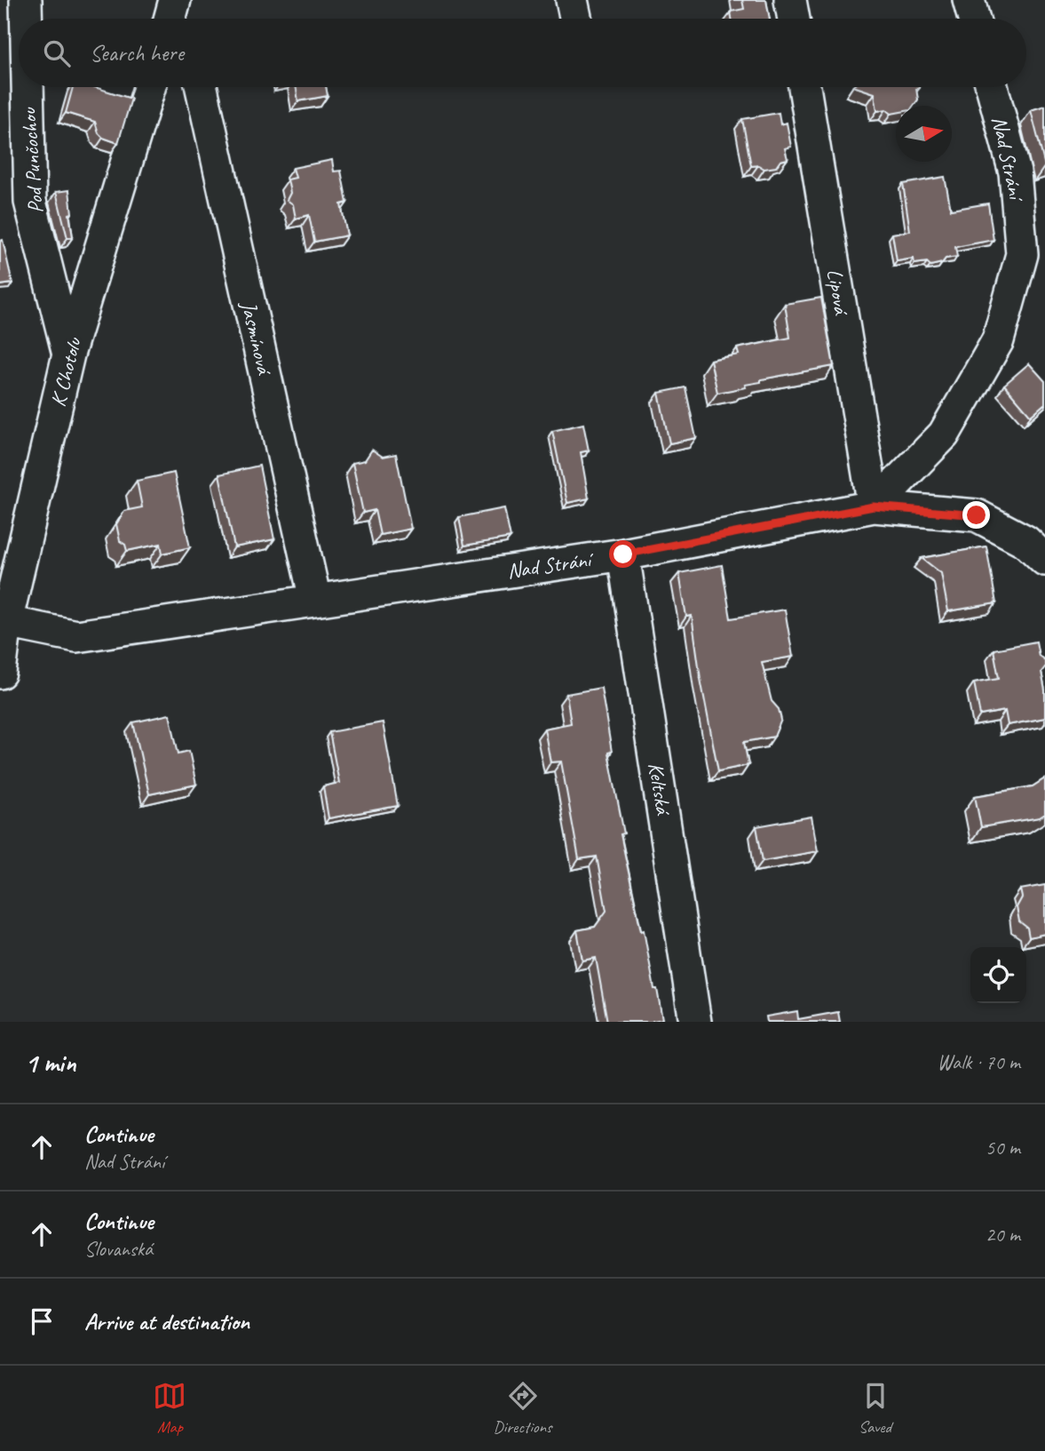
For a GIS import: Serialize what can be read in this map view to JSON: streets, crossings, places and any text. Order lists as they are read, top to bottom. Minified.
{"streets":{"street":["Nad Strání","Pod Punčochou","Lipová","Jasmínová","K Chotolu","Keltská"]},"crossings":[["Nad Strání","Lipová"],["Nad Strání","Jasmínová"],["Nad Strání","K Chotolu"],["Nad Strání","Keltská"],["Pod Punčochou","K Chotolu"]],"north":"right","page":{"search":"Search here","heading":["1 min","Walk · 70 m"],"list":[["Continue","Nad Strání","50 m"],["Continue","Slovanská","20 m"],"Arrive at destination"],"nav":["Map","Directions","Saved"]}}
